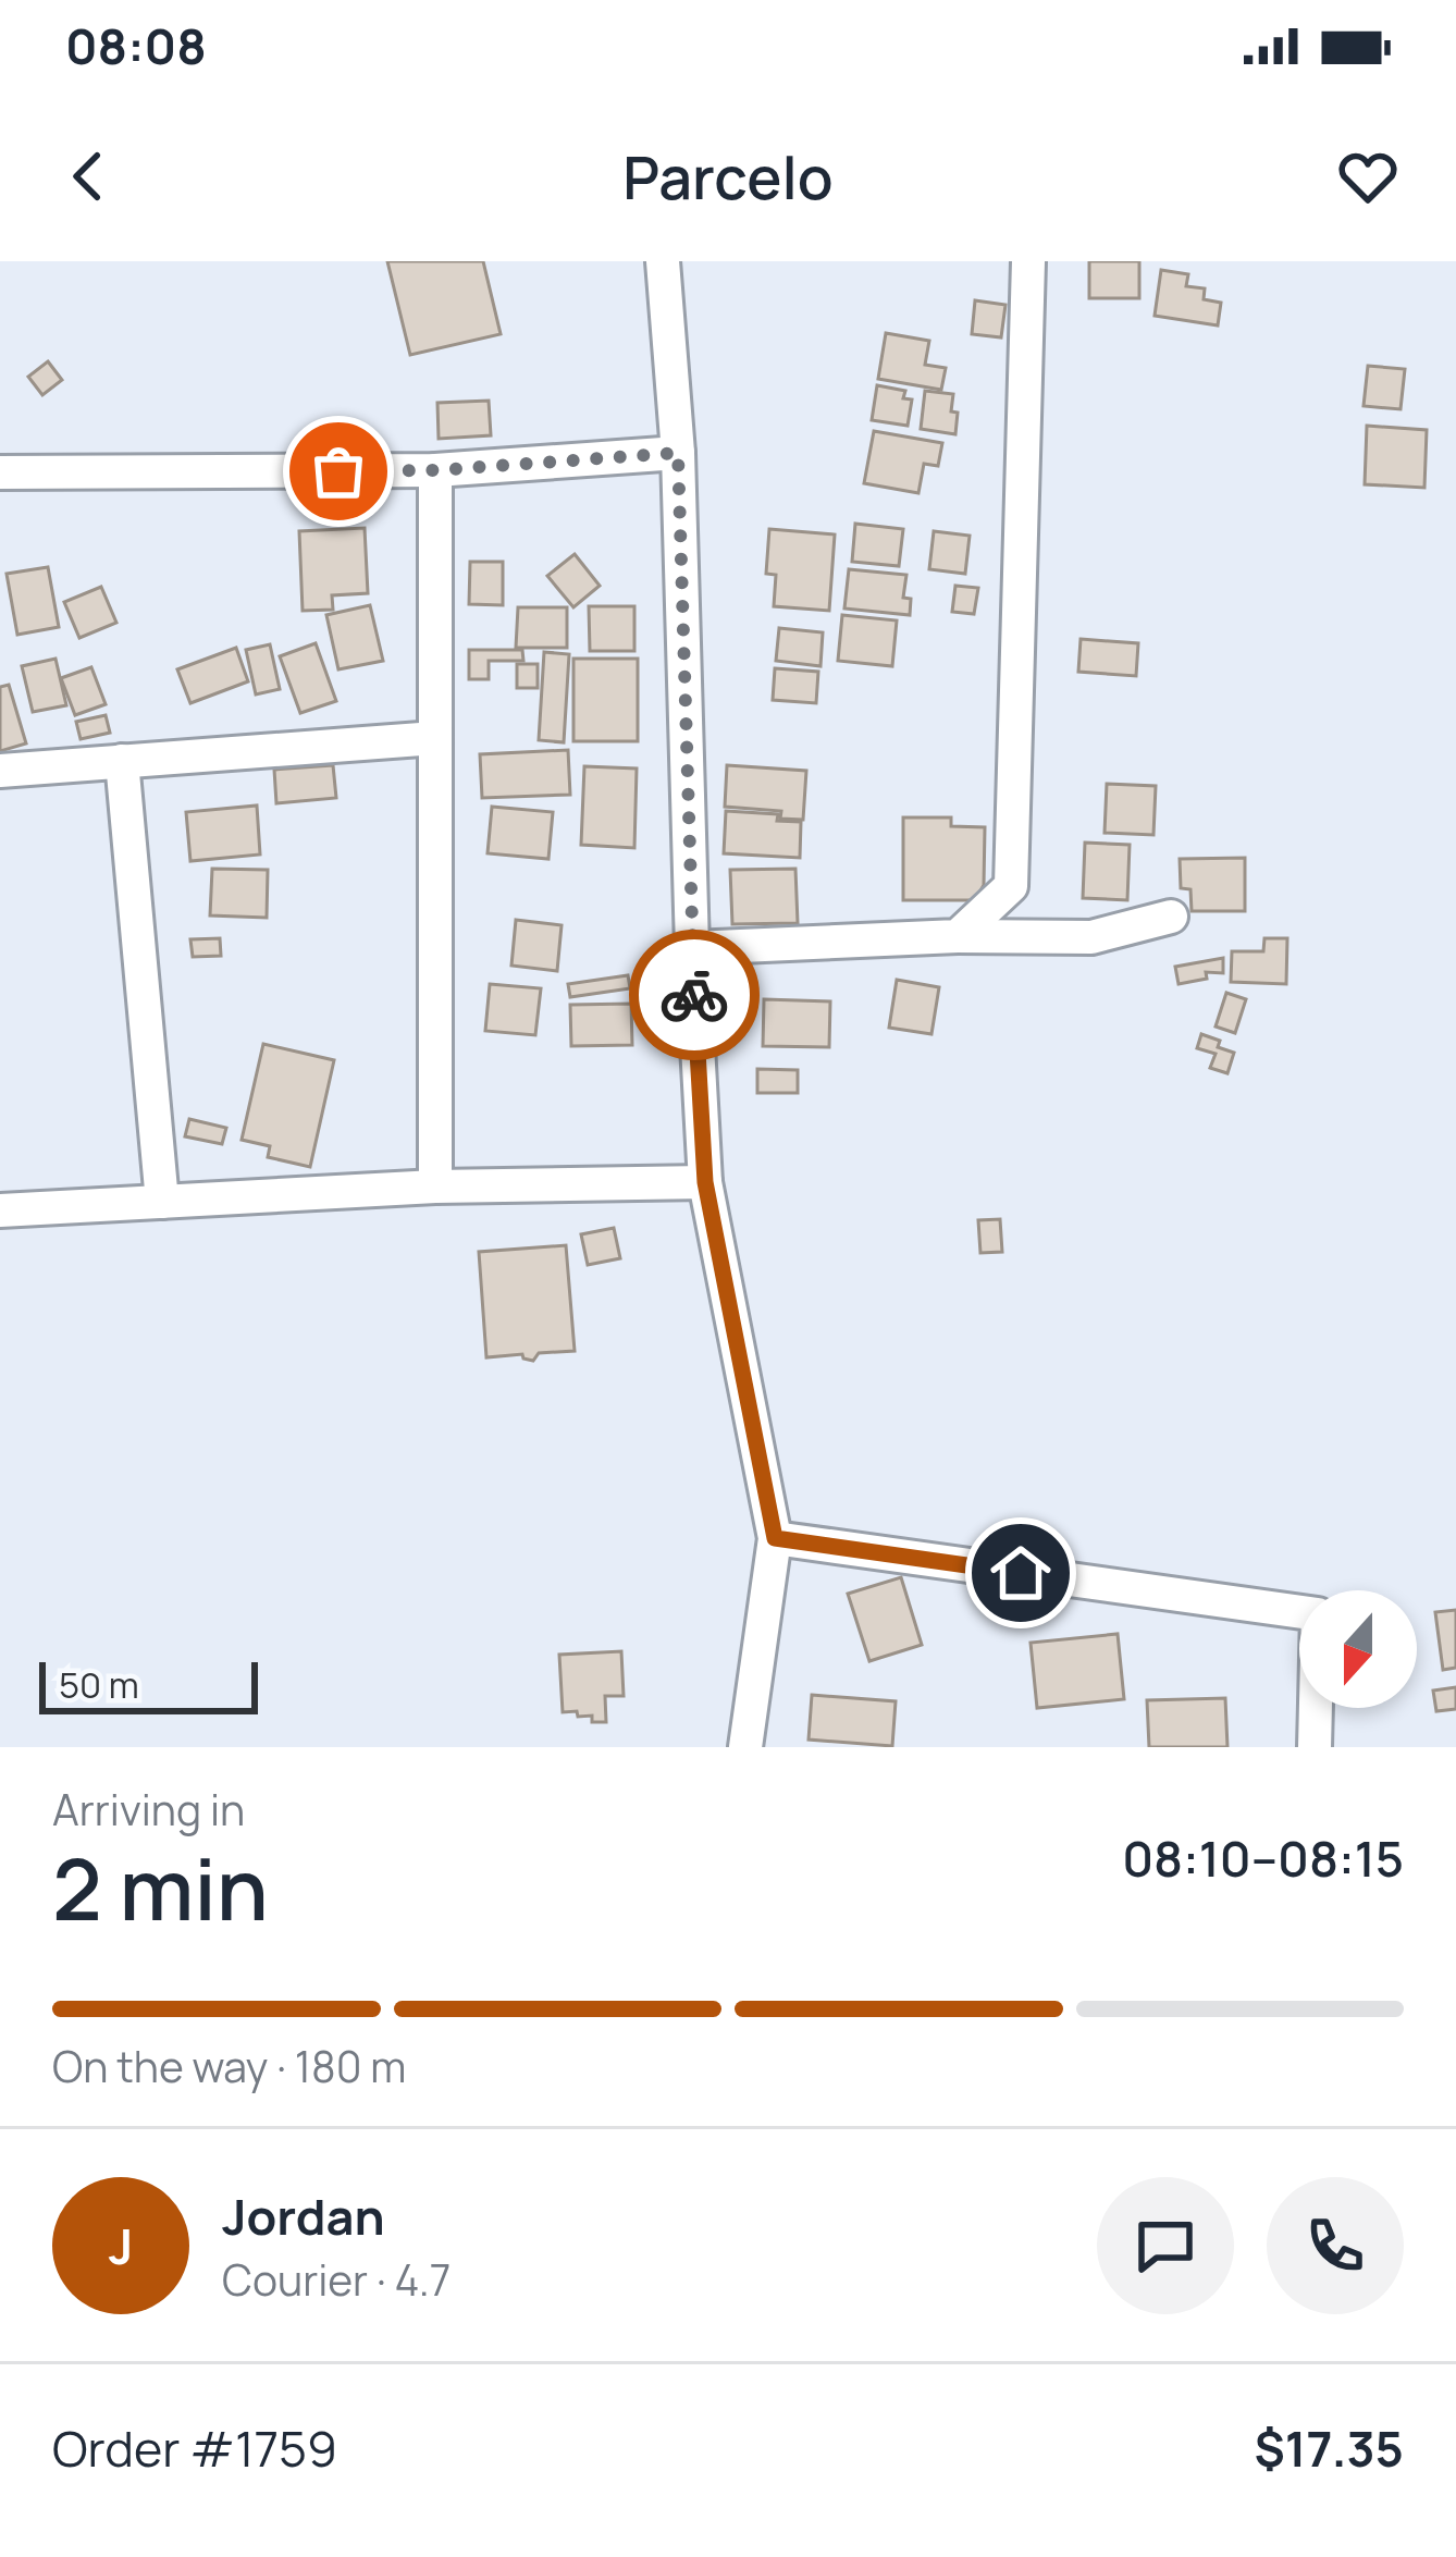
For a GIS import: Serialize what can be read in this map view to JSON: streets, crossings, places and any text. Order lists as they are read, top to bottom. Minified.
{"scale_bar":"50 m","north":"bottom","page":{"status":"08:08","header":"Parcelo","scale":"50 m","heading":["2 min","Arriving in","08:10–08:15"],"panel":["Jordan","Courier · 4.7","Order #1759","$17.35"],"bar":"On the way · 180 m","round":"J"}}
